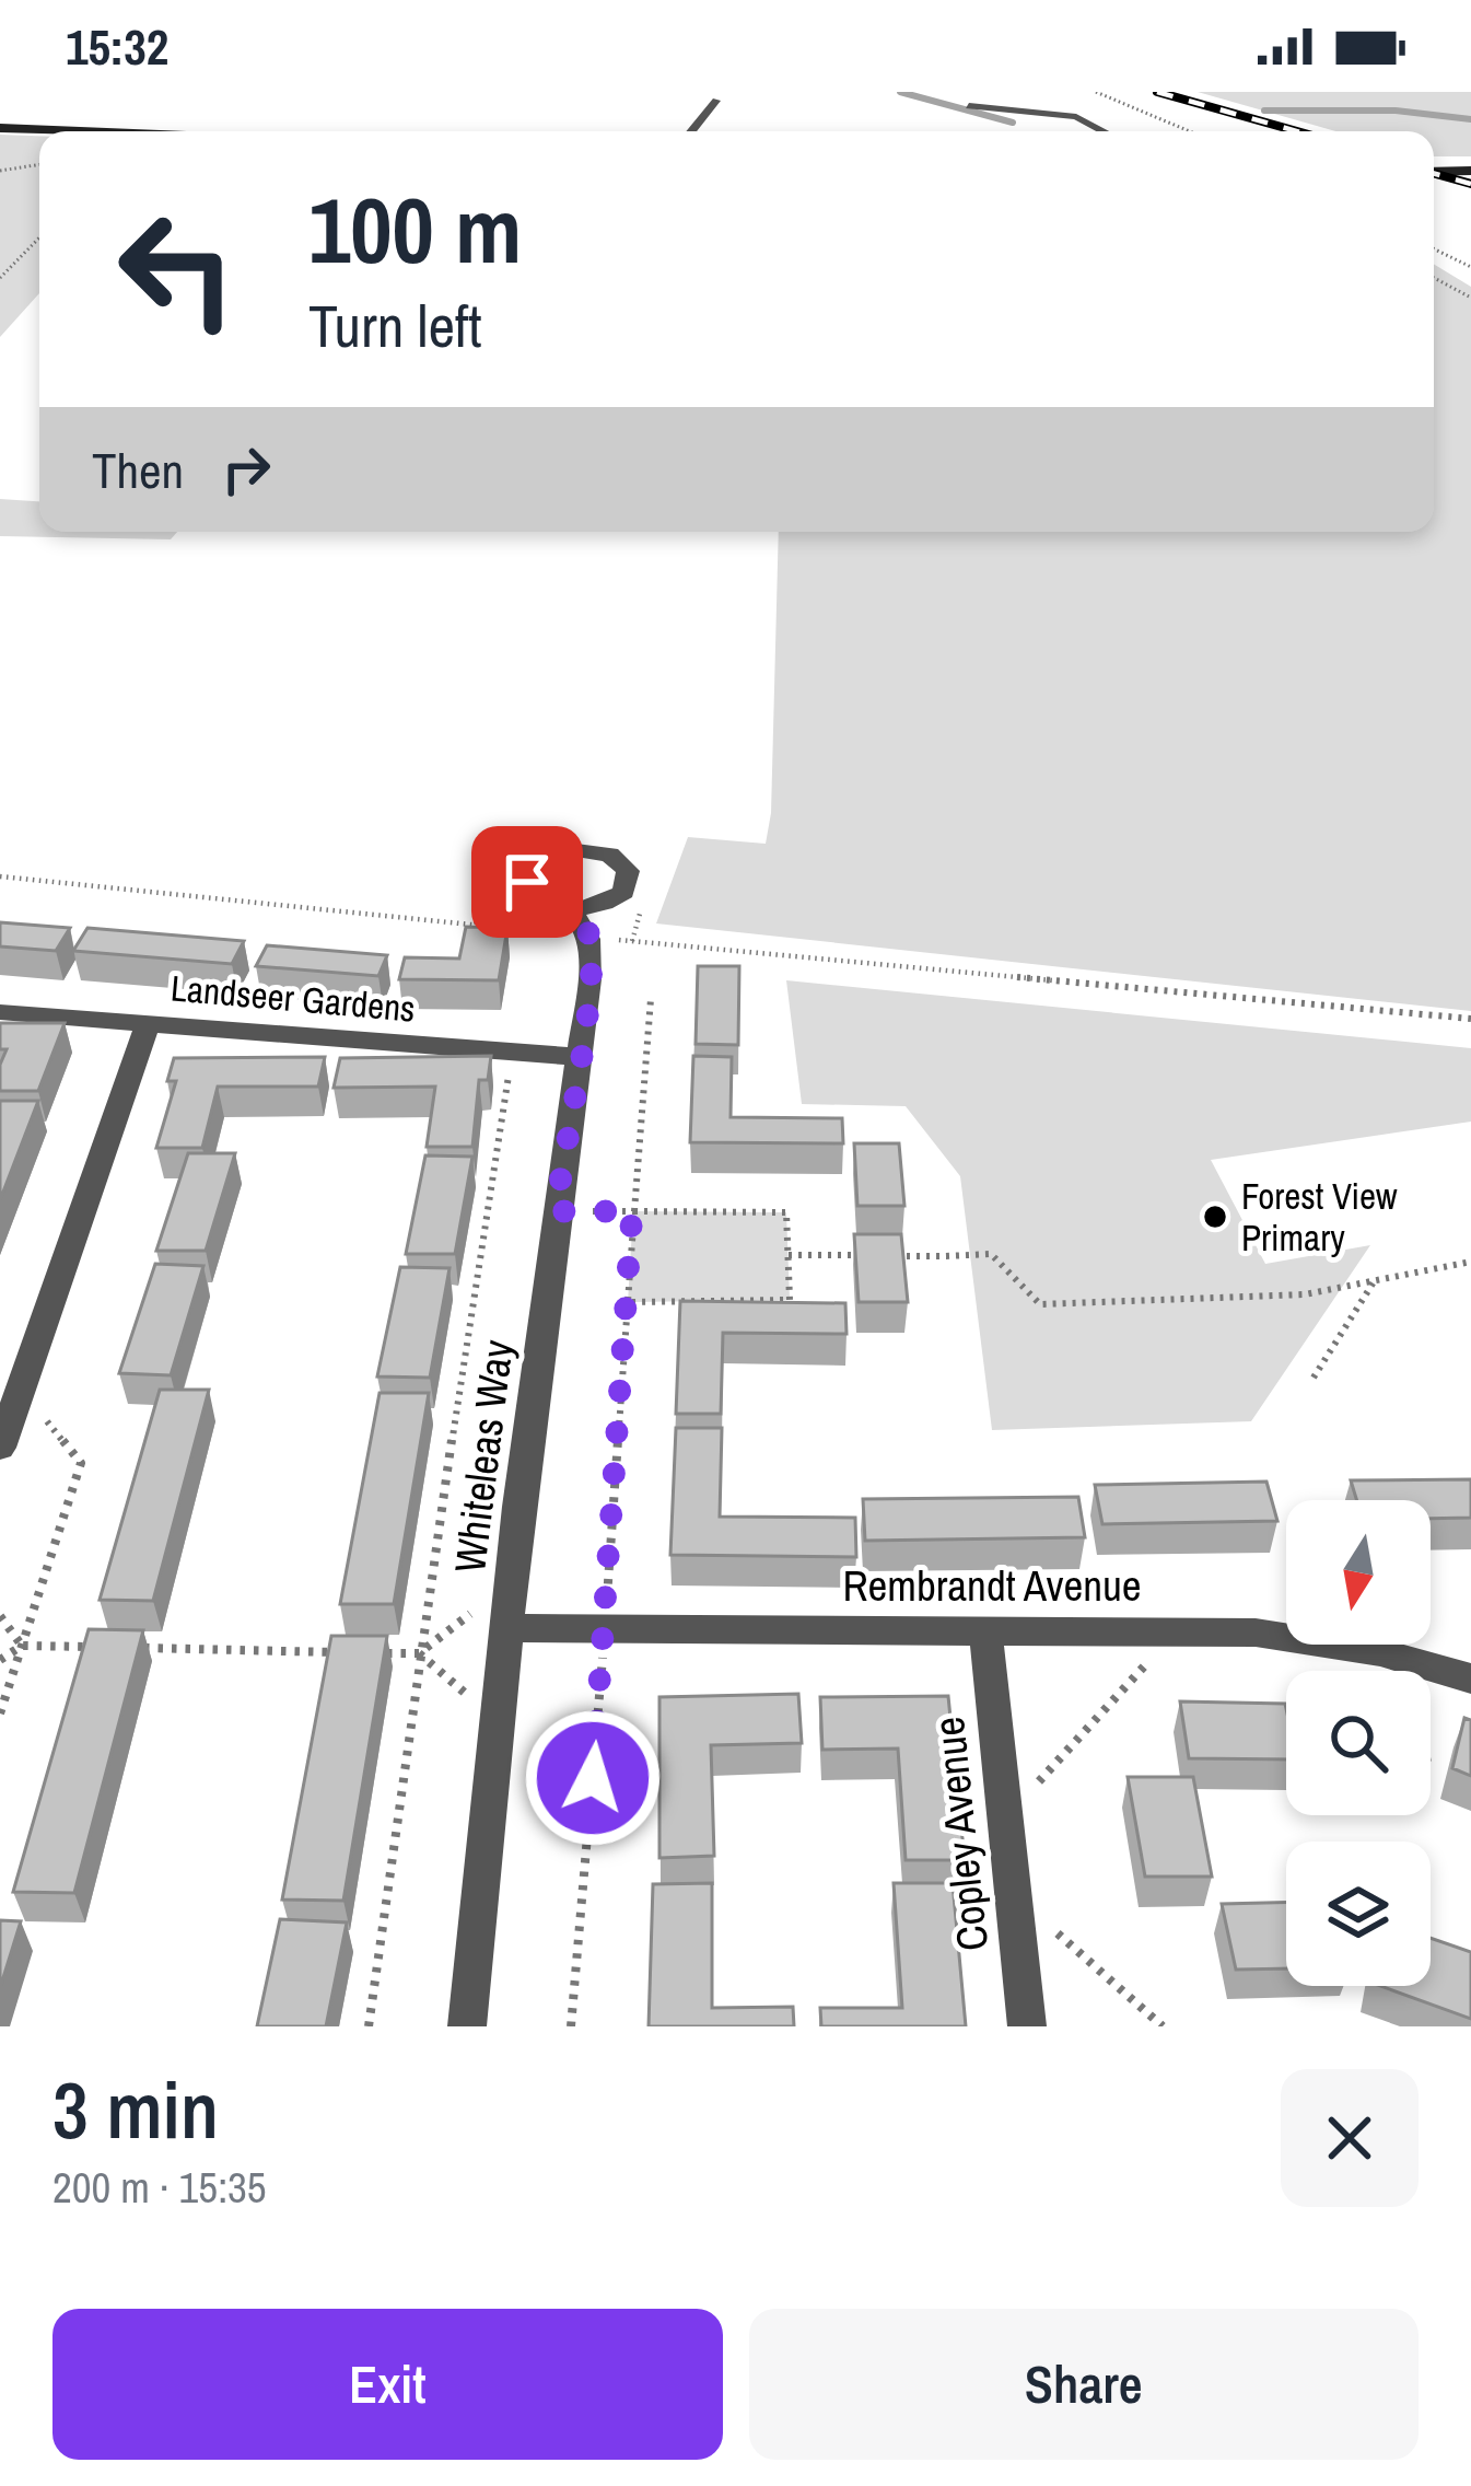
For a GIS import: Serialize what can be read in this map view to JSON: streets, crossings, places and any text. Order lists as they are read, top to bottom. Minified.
{"streets":{"street":["Landseer Gardens","Whiteleas Way","Rembrandt Avenue","Copley Avenue"]},"crossings":[["Landseer Gardens","Whiteleas Way"],["Whiteleas Way","Rembrandt Avenue"],["Rembrandt Avenue","Copley Avenue"]],"places":["Forest View Primary"],"north":"bottom","page":{"status":"15:32","turn":["100 m","Turn left"],"then":"Then","heading":["3 min","200 m · 15:35"],"buttons":["Exit","Share"]}}
